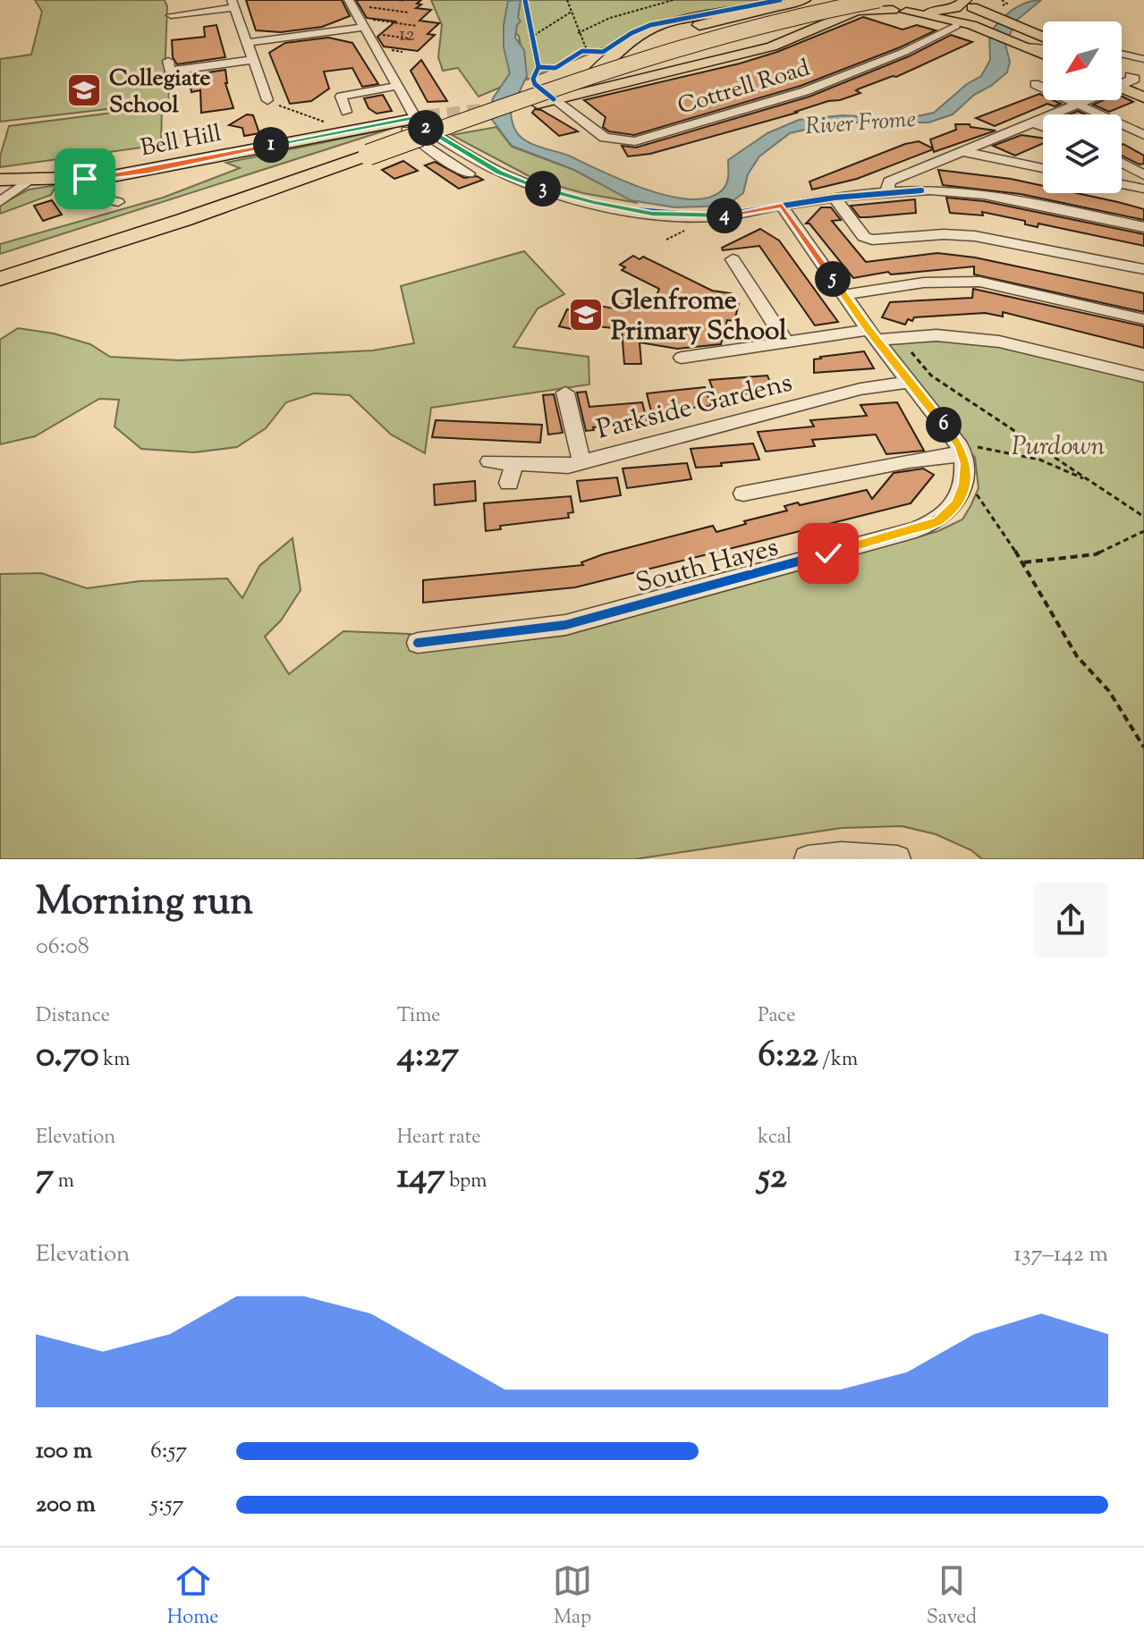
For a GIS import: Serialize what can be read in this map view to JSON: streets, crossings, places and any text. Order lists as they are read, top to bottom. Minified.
{"streets":{"main road":["Bell Hill"],"street":["Cottrell Road","Parkside Gardens","South Hayes"]},"water":["River Frome"],"parks":["Purdown"],"places":{"school or university":["Collegiate School","Glenfrome Primary School"]},"house_numbers":["12"],"north":"bottom left","page":{"pins":["2","1","3","4","5","6"],"heading":["Morning run","06:08"],"stats":[["Distance","0.70 km"],["Time","4:27"],["Pace","6:22 /km"],["Elevation","7 m"],["Heart rate","147 bpm"],["kcal","52"]],"chart":["Elevation","137–142 m"],"list":[{"name":"100 m","note":"6:57"},{"name":"200 m","note":"5:57"}],"tabs":["Home","Map","Saved"]}}
